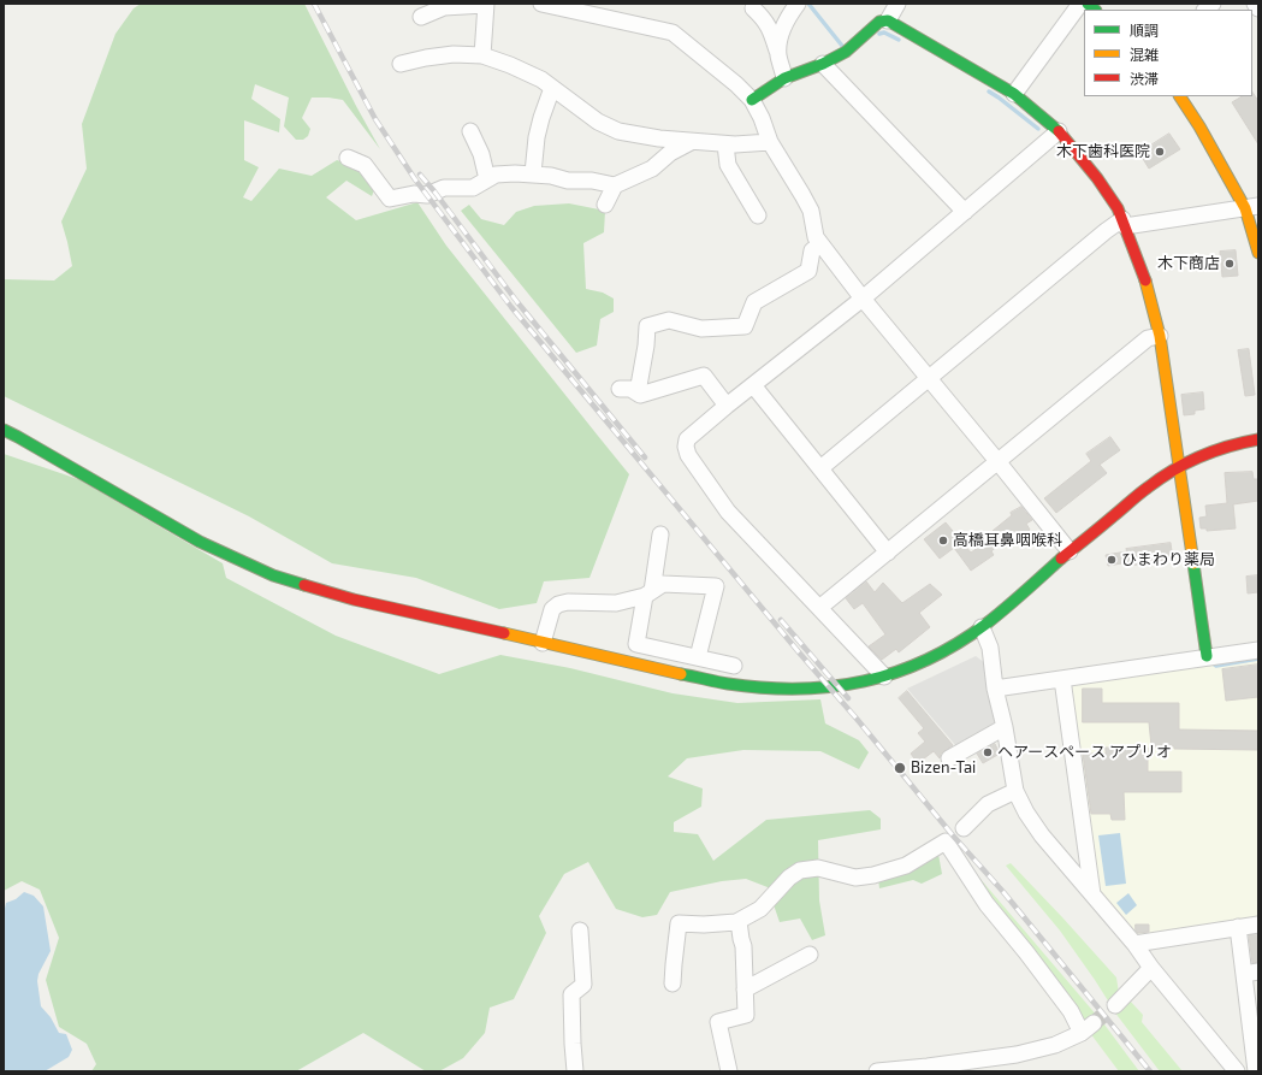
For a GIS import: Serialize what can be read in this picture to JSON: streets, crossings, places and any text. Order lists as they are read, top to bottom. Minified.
{"places":["木下歯科医院","木下商店","高橋耳鼻咽喉科","ひまわり薬局","ヘアースペース アプリオ","Bizen-Tai"],"legend":["順調","混雑","渋滞"]}
